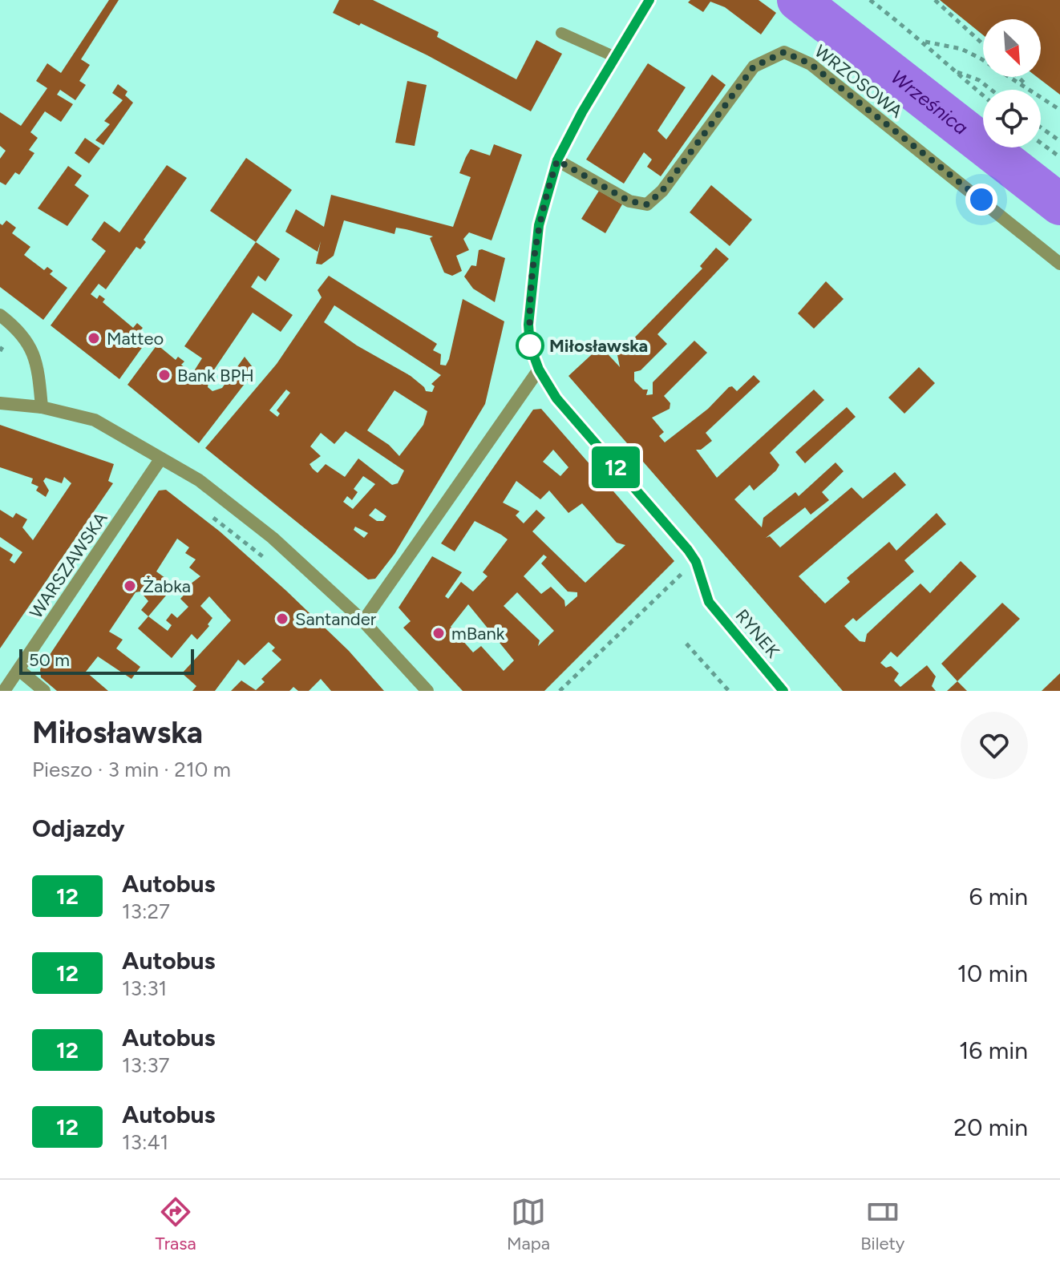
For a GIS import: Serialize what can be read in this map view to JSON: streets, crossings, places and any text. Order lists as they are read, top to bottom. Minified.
{"streets":{"street":["WRZOSOWA","WARSZAWSKA","RYNEK"]},"water":["Wrześnica"],"places":["Matteo","Miłosławska","Bank BPH","Żabka","Santander","mBank"],"lines":["bus line 12"],"scale_bar":"50 m","north":"bottom right","page":{"on_map":"12","scale":"50 m","heading":[["Miłosławska","Pieszo · 3 min · 210 m"],"Odjazdy"],"list":[{"mark":"12","name":"Autobus","note":"13:27","value":"6 min"},{"mark":"12","name":"Autobus","note":"13:31","value":"10 min"},{"mark":"12","name":"Autobus","note":"13:37","value":"16 min"},{"mark":"12","name":"Autobus","note":"13:41","value":"20 min"}],"tabs":["Trasa","Mapa","Bilety"]}}
